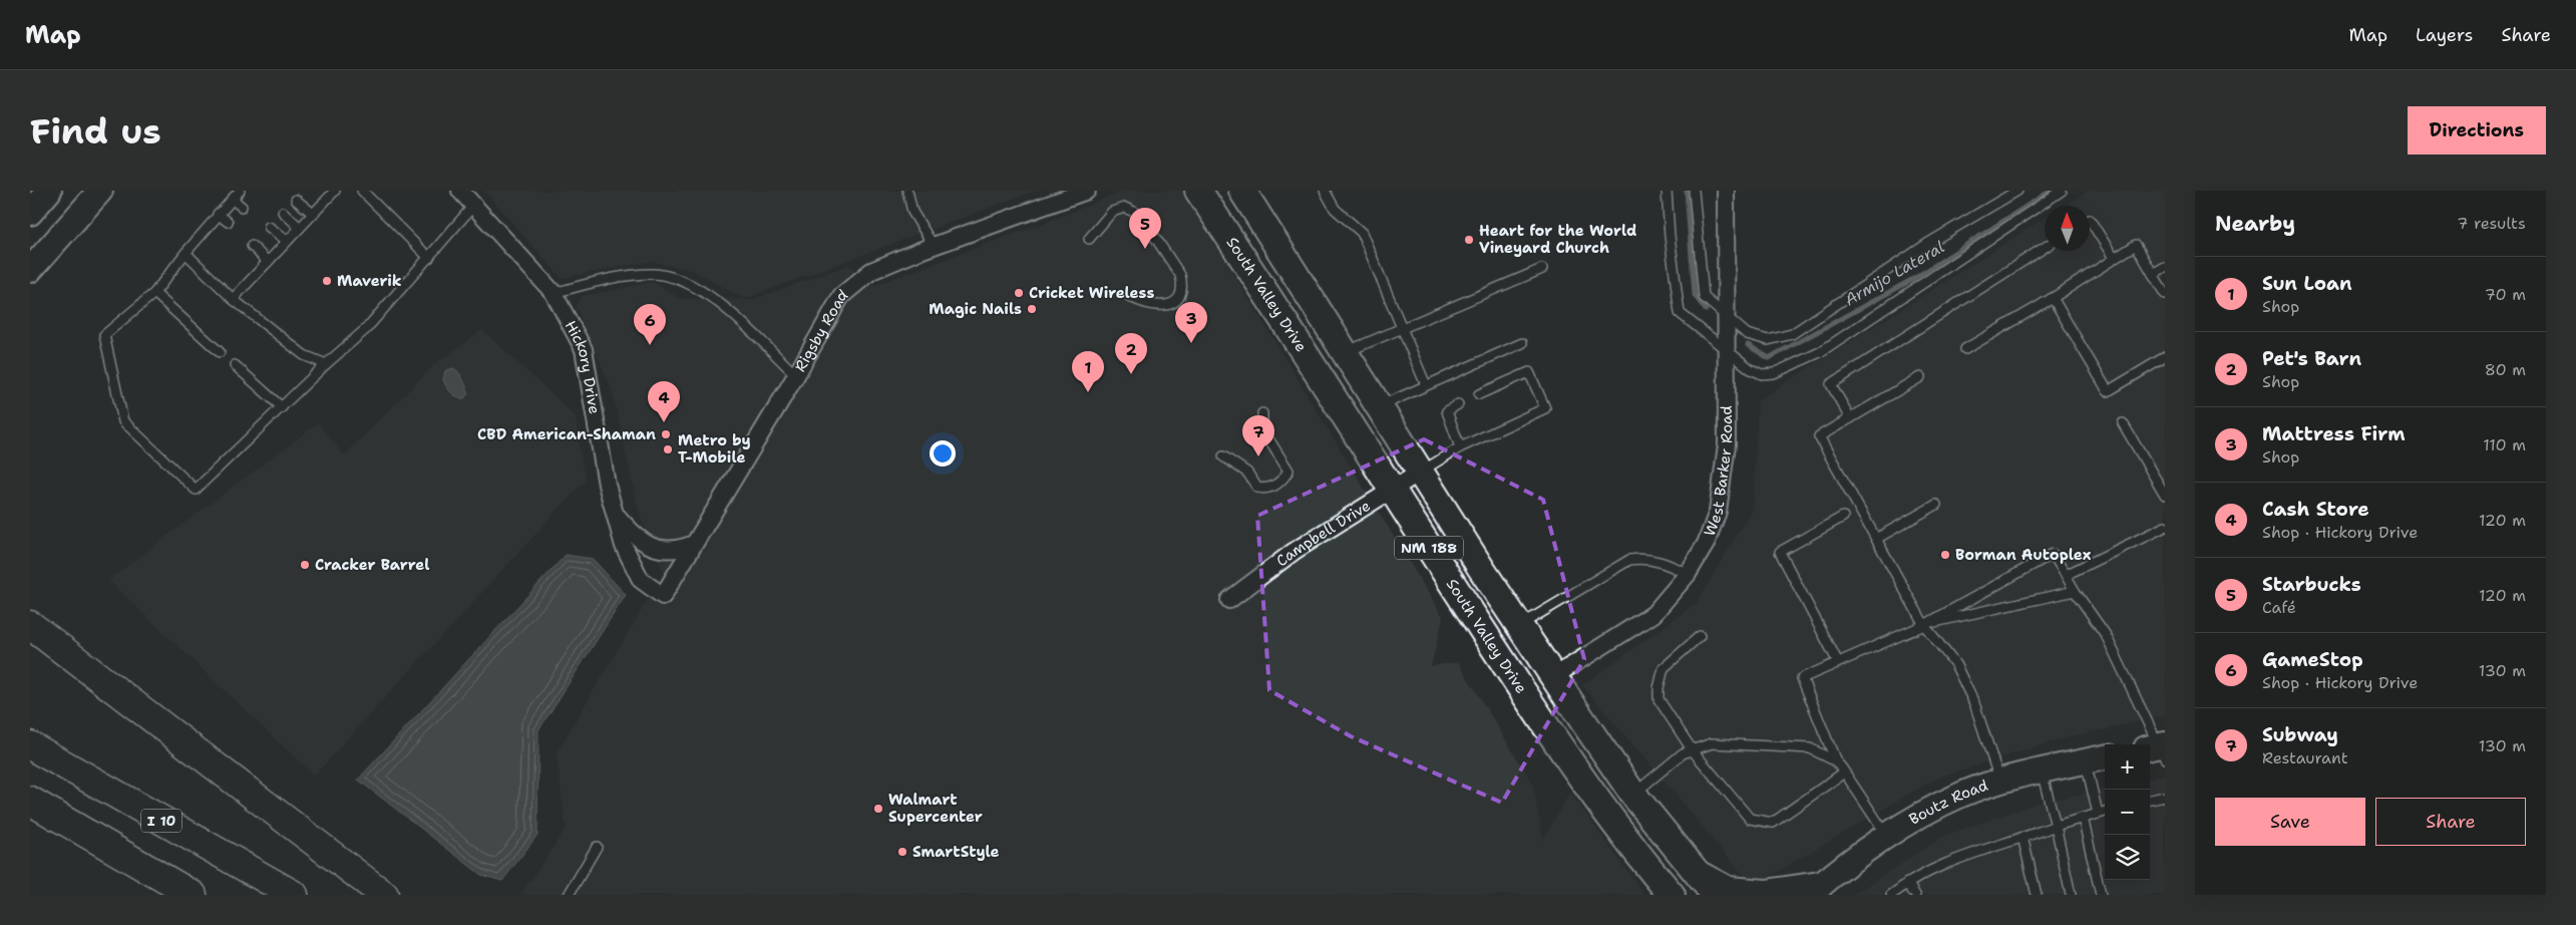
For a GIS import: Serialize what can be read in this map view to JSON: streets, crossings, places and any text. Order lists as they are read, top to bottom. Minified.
{"streets":{"highway":["I 10"],"main road":["South Valley Drive","NM 188","Boutz Road"],"street":["Rigsby Road","Hickory Drive","West Barker Road","Campbell Drive"]},"crossings":[["South Valley Drive","Campbell Drive"],["Rigsby Road","Hickory Drive"],["West Barker Road","NM 188"],["Campbell Drive","NM 188"]],"water":["Armijo Lateral"],"places":["Heart for the World Vineyard Church","Maverik","Cricket Wireless","Magic Nails","CBD American-Shaman","Metro by T-Mobile","Borman Autoplex","Cracker Barrel","Walmart Supercenter","SmartStyle"],"north":"top","page":{"header":"Map","nav":["Map","Layers","Share"],"buttons":["Directions",["Save","Share"]],"title":"Find us","heading":["Nearby","7 results"],"pins":["5","3","6","2","1","4","7"],"list":[{"mark":"1","name":"Sun Loan","note":"Shop","value":"70 m"},{"mark":"2","name":"Pet's Barn","note":"Shop","value":"80 m"},{"mark":"3","name":"Mattress Firm","note":"Shop","value":"110 m"},{"mark":"4","name":"Cash Store","note":"Shop · Hickory Drive","value":"120 m"},{"mark":"5","name":"Starbucks","note":"Café","value":"120 m"},{"mark":"6","name":"GameStop","note":"Shop · Hickory Drive","value":"130 m"},{"mark":"7","name":"Subway","note":"Restaurant","value":"130 m"}],"map_buttons":["+","−"]}}
